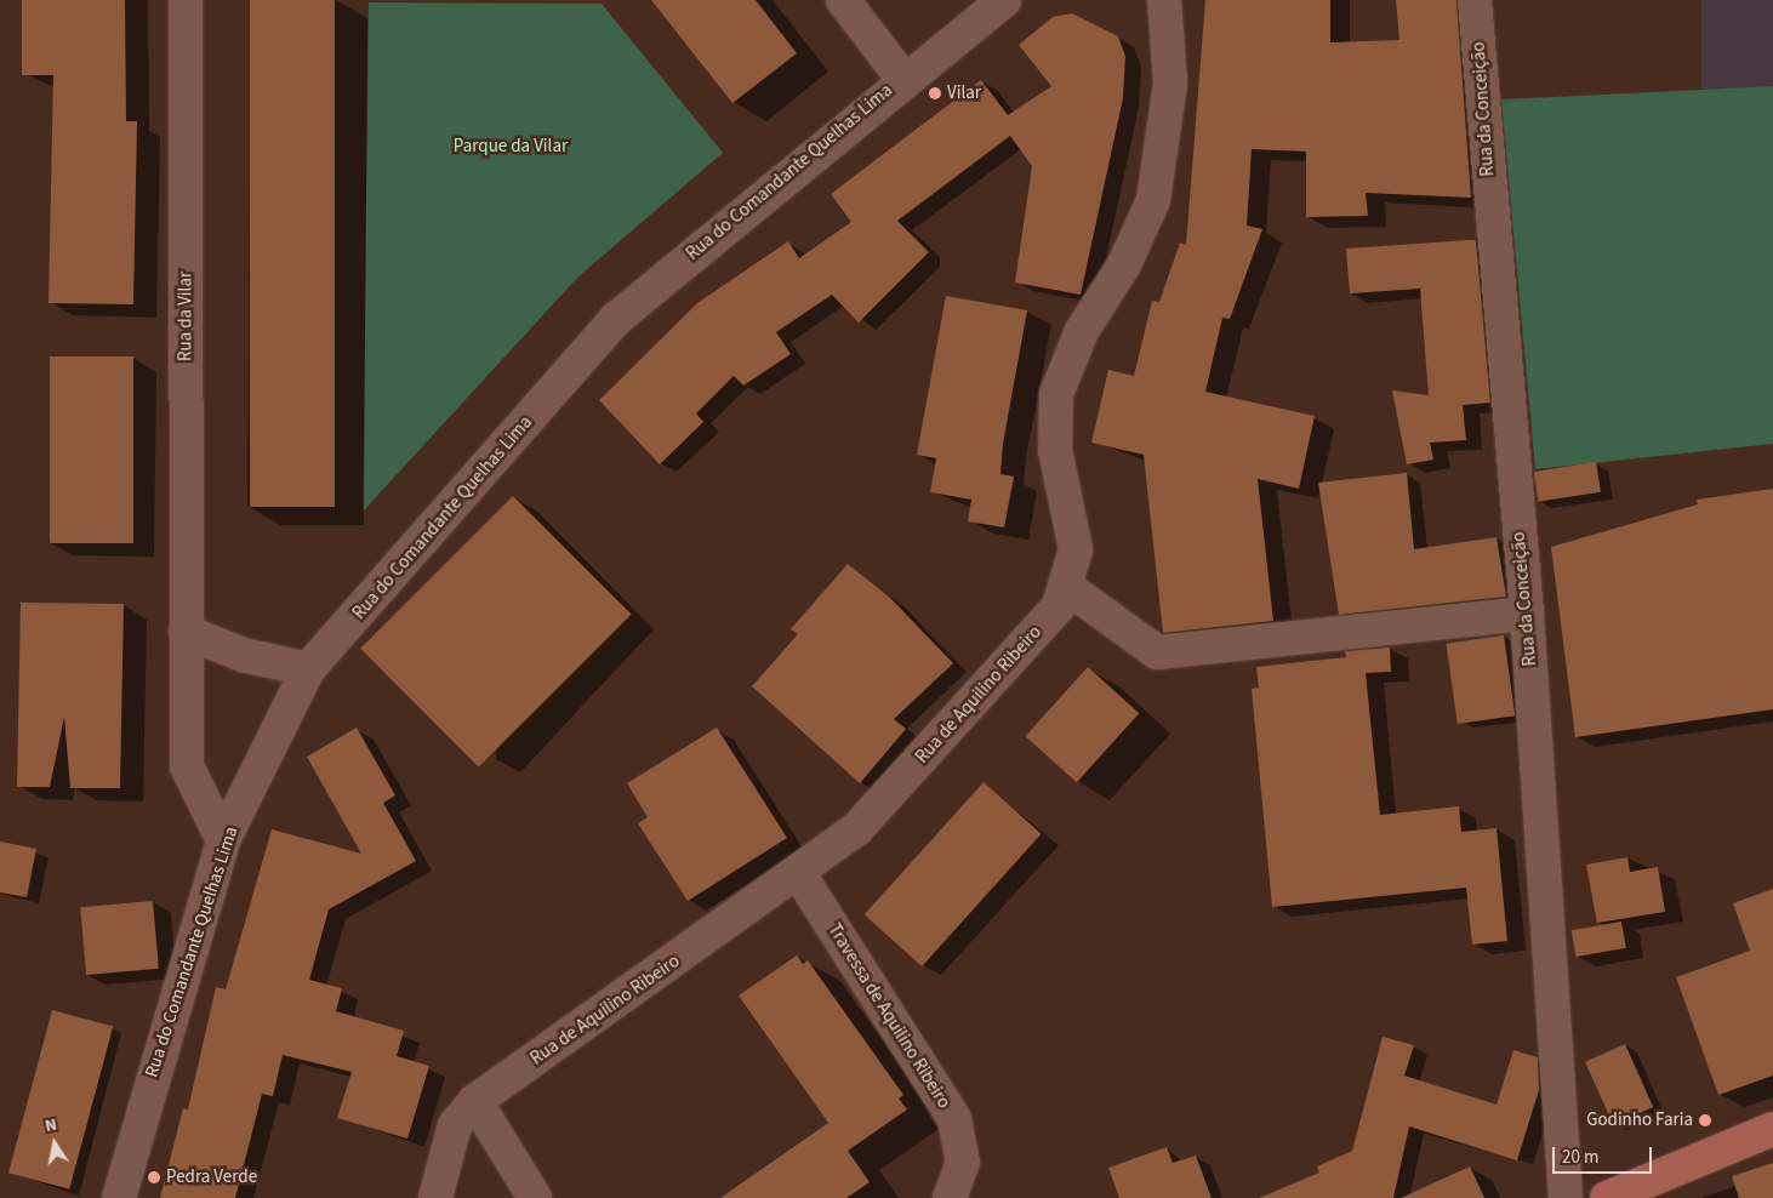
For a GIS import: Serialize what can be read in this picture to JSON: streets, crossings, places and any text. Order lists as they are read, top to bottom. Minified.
{"streets":{"street":["Rua da Conceição","Rua do Comandante Quelhas Lima","Rua da Vilar","Rua de Aquilino Ribeiro","Travessa de Aquilino Ribeiro"]},"crossings":[["Rua do Comandante Quelhas Lima","Rua da Vilar"],["Rua de Aquilino Ribeiro","Travessa de Aquilino Ribeiro"]],"parks":["Parque da Vilar"],"places":["Vilar","Godinho Faria","Pedra Verde"],"scale_bar":"20 m","north":"top"}
